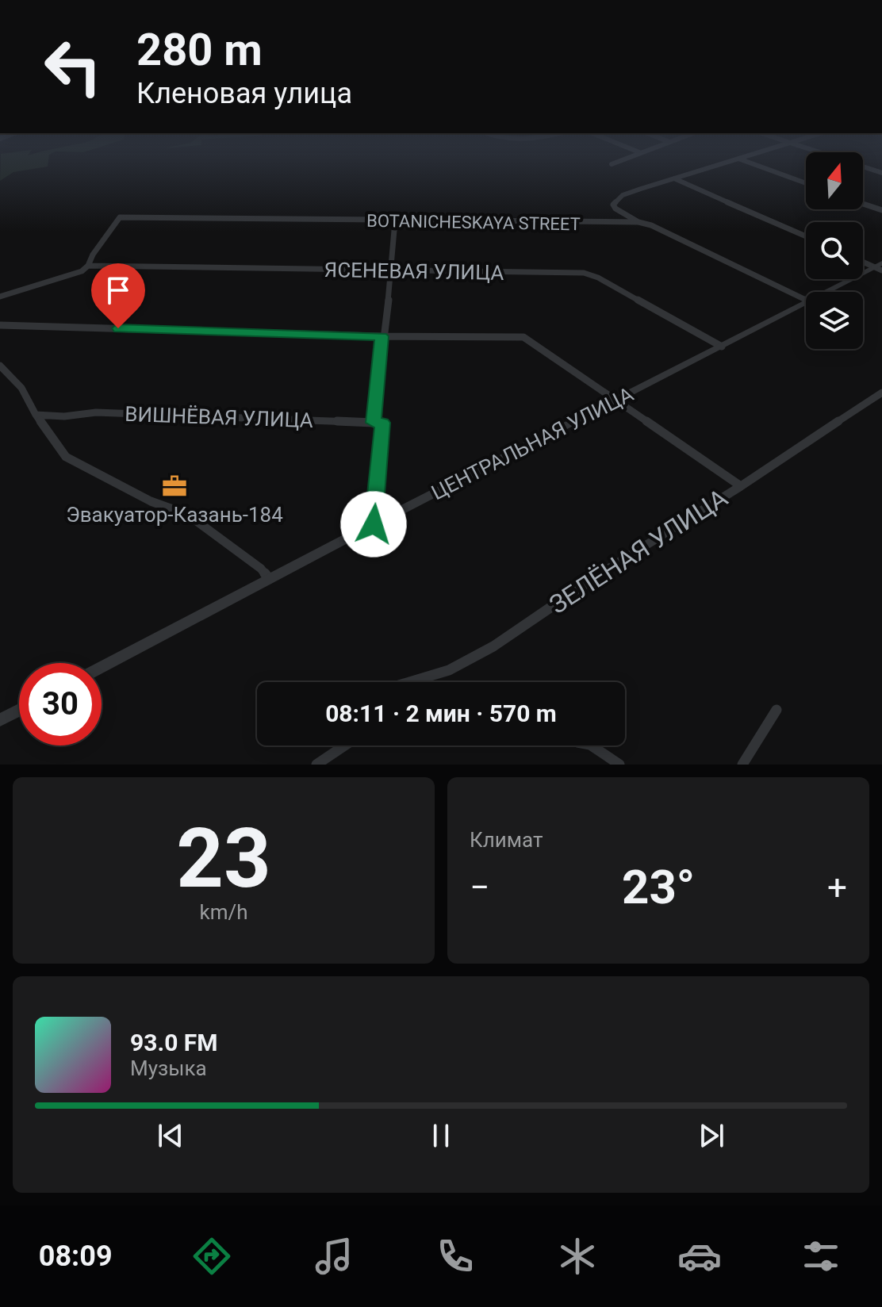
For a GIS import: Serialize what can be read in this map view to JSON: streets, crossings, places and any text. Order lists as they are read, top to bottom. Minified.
{"streets":{"street":["BOTANICHESKAYA STREET","ЯСЕНЕВАЯ УЛИЦА","ВИШНЁВАЯ УЛИЦА","ЦЕНТРАЛЬНАЯ УЛИЦА","ЗЕЛЁНАЯ УЛИЦА"]},"crossings":[["BOTANICHESKAYA STREET","ЯСЕНЕВАЯ УЛИЦА"],["ЯСЕНЕВАЯ УЛИЦА","ЦЕНТРАЛЬНАЯ УЛИЦА"]],"places":{"office":["Эвакуатор-Казань-184"]},"north":"top","page":{"turn":["280 m","Кленовая улица"],"limit":"30","trip":"08:11 · 2 мин · 570 m","tile":[["23","km/h"],"Климат"],"heat":["−","23°","+"],"song":["93.0 FM","Музыка"],"tabs":"08:09"}}
